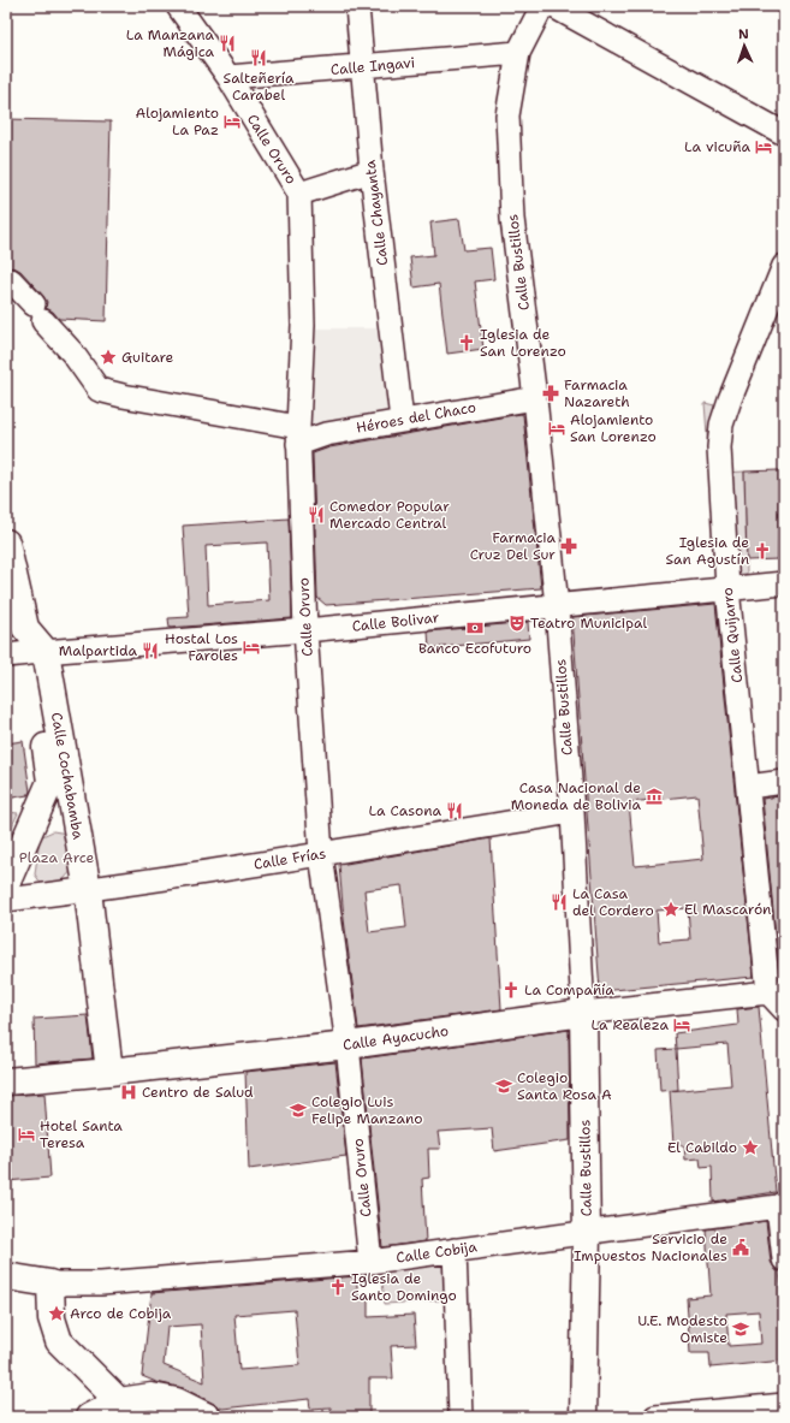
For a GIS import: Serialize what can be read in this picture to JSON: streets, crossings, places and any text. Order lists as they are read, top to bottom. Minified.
{"streets":{"main road":["Calle Bustillos","Calle Cochabamba","Calle Ayacucho","Calle Cobija"],"street":["Calle Ingavi","Calle Oruro","Calle Chayanta","Héroes del Chaco","Calle Bolivar","Calle Quijarro","Calle Frías"]},"crossings":[["Calle Ingavi","Calle Oruro"],["Calle Ingavi","Calle Chayanta"],["Calle Ingavi","Calle Bustillos"],["Calle Oruro","Héroes del Chaco"],["Calle Oruro","Calle Bolivar"],["Calle Oruro","Calle Frías"],["Calle Oruro","Calle Ayacucho"],["Calle Oruro","Calle Cobija"],["Calle Chayanta","Héroes del Chaco"],["Calle Bustillos","Héroes del Chaco"],["Calle Bustillos","Calle Bolivar"],["Calle Bustillos","Calle Frías"],["Calle Bustillos","Calle Ayacucho"],["Calle Bustillos","Calle Cobija"],["Calle Bolivar","Calle Quijarro"],["Calle Bolivar","Calle Cochabamba"],["Calle Quijarro","Calle Ayacucho"],["Calle Cochabamba","Calle Frías"],["Calle Cochabamba","Calle Ayacucho"]],"parks":["Plaza Arce"],"places":{"restaurant":["La Manzana Mágica","Salteñería Carabel","Comedor Popular Mercado Central","Malpartida","La Casona","La Casa del Cordero"],"hotel":["Alojamiento La Paz","La vicuña","Alojamiento San Lorenzo","Hostal Los Faroles","La Realeza","Hotel Santa Teresa"],"church":["Iglesia de San Lorenzo","Iglesia de San Agustín","La Compañía","Iglesia de Santo Domingo"],"place":["Guitare","El Mascarón","El Cabildo","Arco de Cobija"],"pharmacy":["Farmacia Nazareth","Farmacia Cruz Del Sur"],"theatre":["Teatro Municipal"],"bank":["Banco Ecofuturo"],"museum":["Casa Nacional de Moneda de Bolivia"],"school or university":["Colegio Santa Rosa A","Colegio Luis Felipe Manzano","U.E. Modesto Omiste"],"hospital":["Centro de Salud"],"public building":["Servicio de Impuestos Nacionales"]},"north":"top"}
